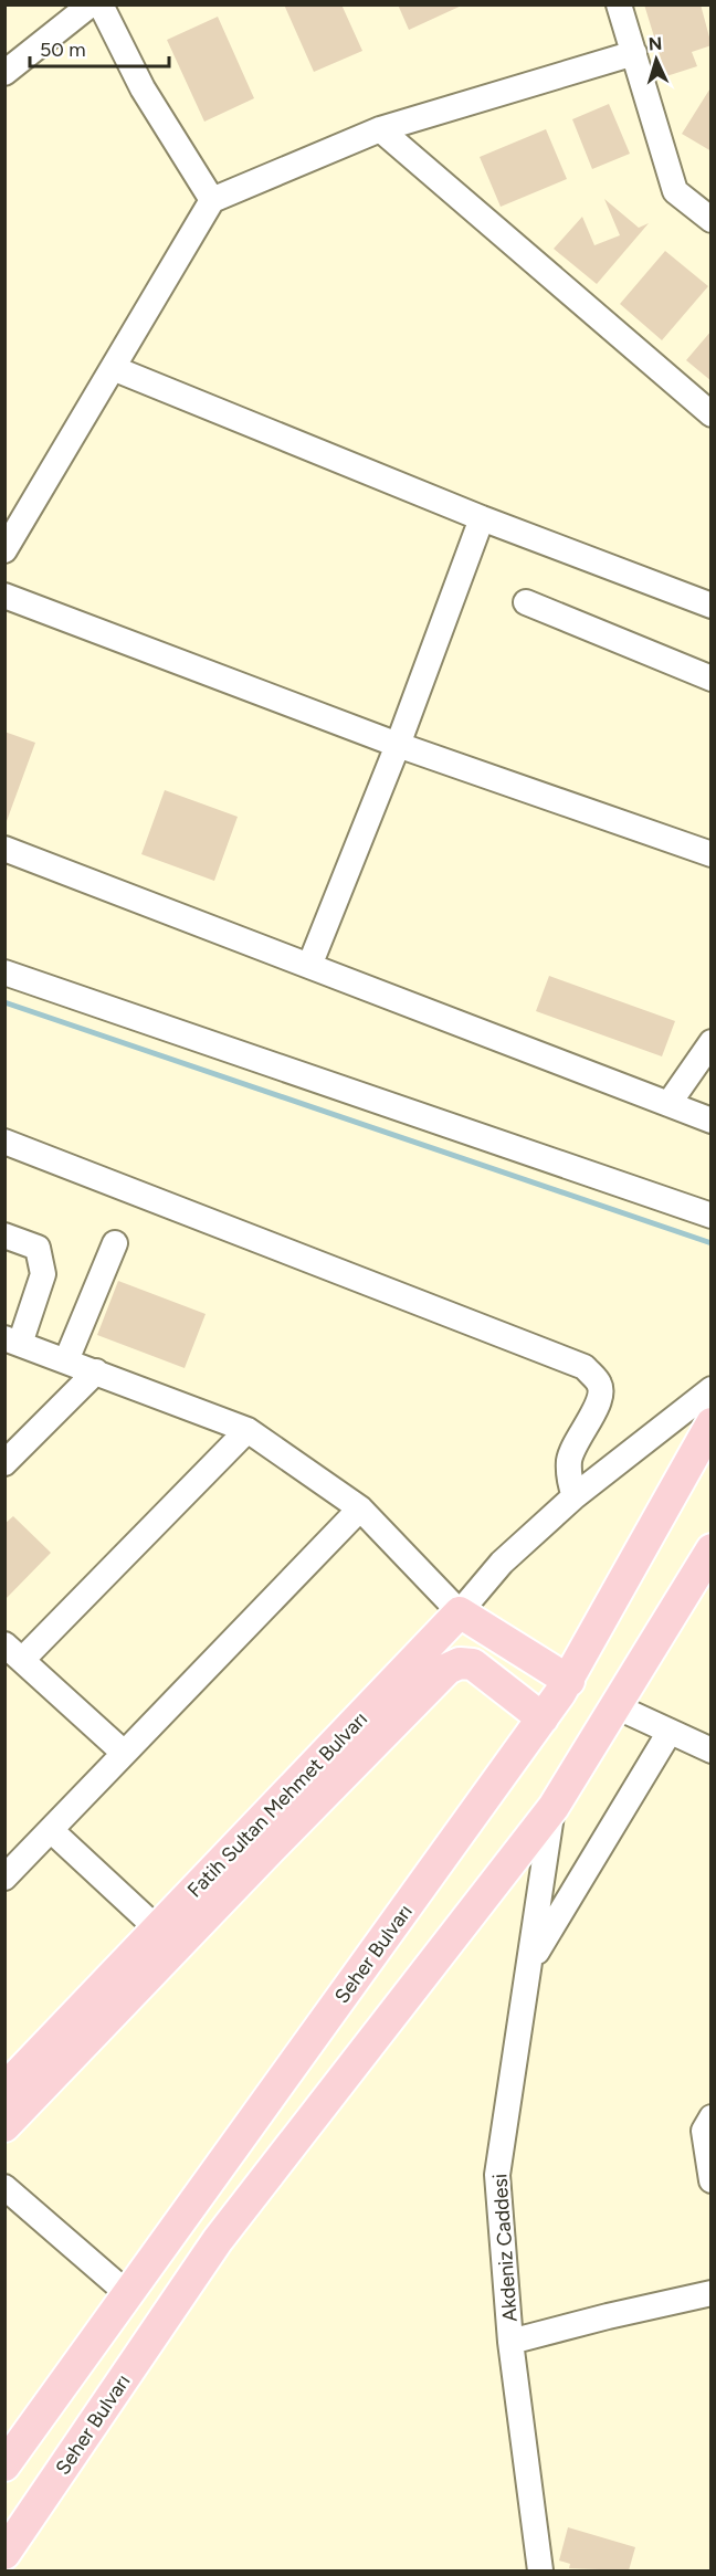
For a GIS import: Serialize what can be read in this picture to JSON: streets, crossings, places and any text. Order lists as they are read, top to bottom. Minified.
{"streets":{"main road":["Fatih Sultan Mehmet Bulvarı","Seher Bulvarı"],"street":["Akdeniz Caddesi"]},"crossings":[["Fatih Sultan Mehmet Bulvarı","Seher Bulvarı"],["Seher Bulvarı","Akdeniz Caddesi"]],"scale_bar":"50 m","north":"top"}
